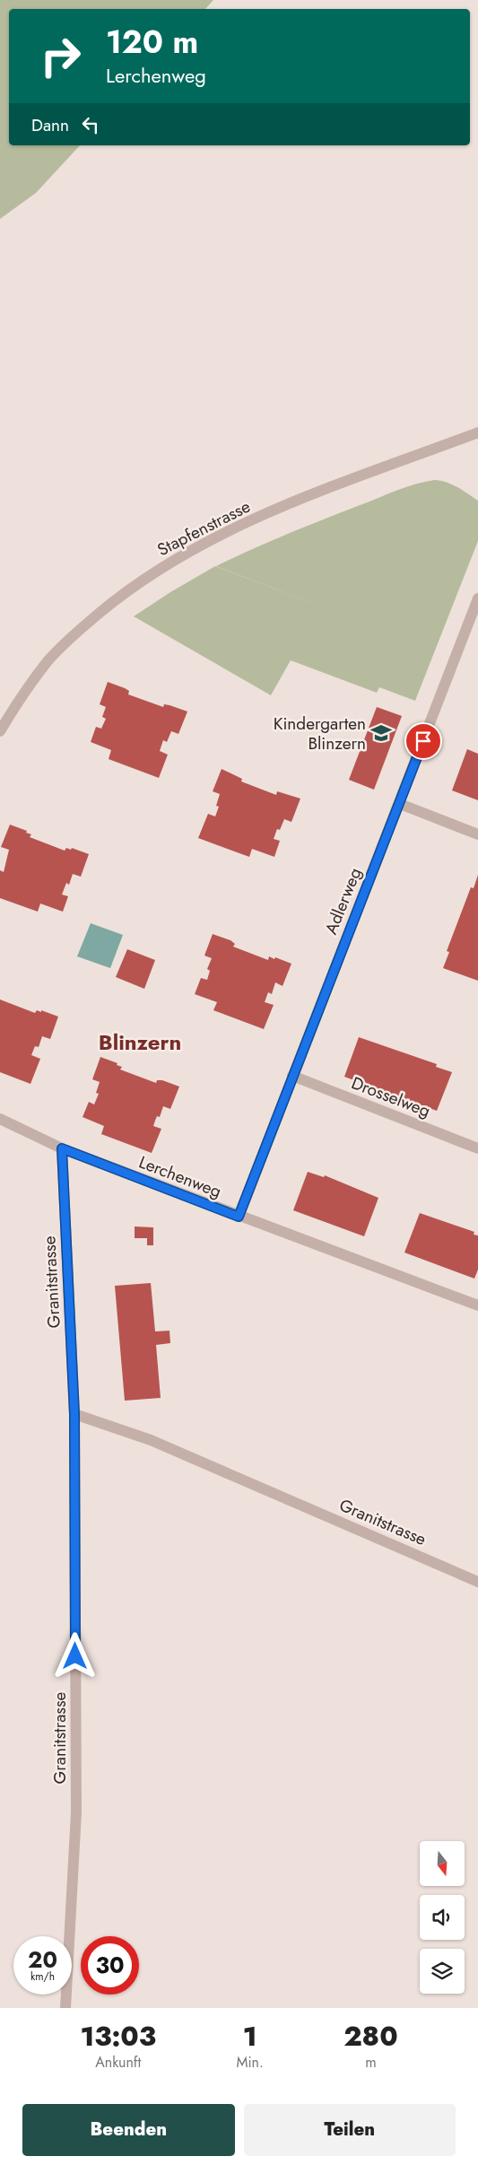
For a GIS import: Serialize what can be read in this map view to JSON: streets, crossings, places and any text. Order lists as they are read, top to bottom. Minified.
{"streets":{"street":["Stapfenstrasse","Adlerweg","Drosselweg","Lerchenweg","Granitstrasse"]},"crossings":[["Adlerweg","Drosselweg"],["Adlerweg","Lerchenweg"],["Lerchenweg","Granitstrasse"]],"districts":["Blinzern"],"places":{"school or university":["Kindergarten Blinzern"]},"north":"bottom","page":{"turn":["120 m","Lerchenweg"],"then":"Dann","speed":"20 km/h","limit":"30","eta":["13:03","Ankunft","1","Min.","280","m"],"buttons":["Beenden","Teilen"]}}
